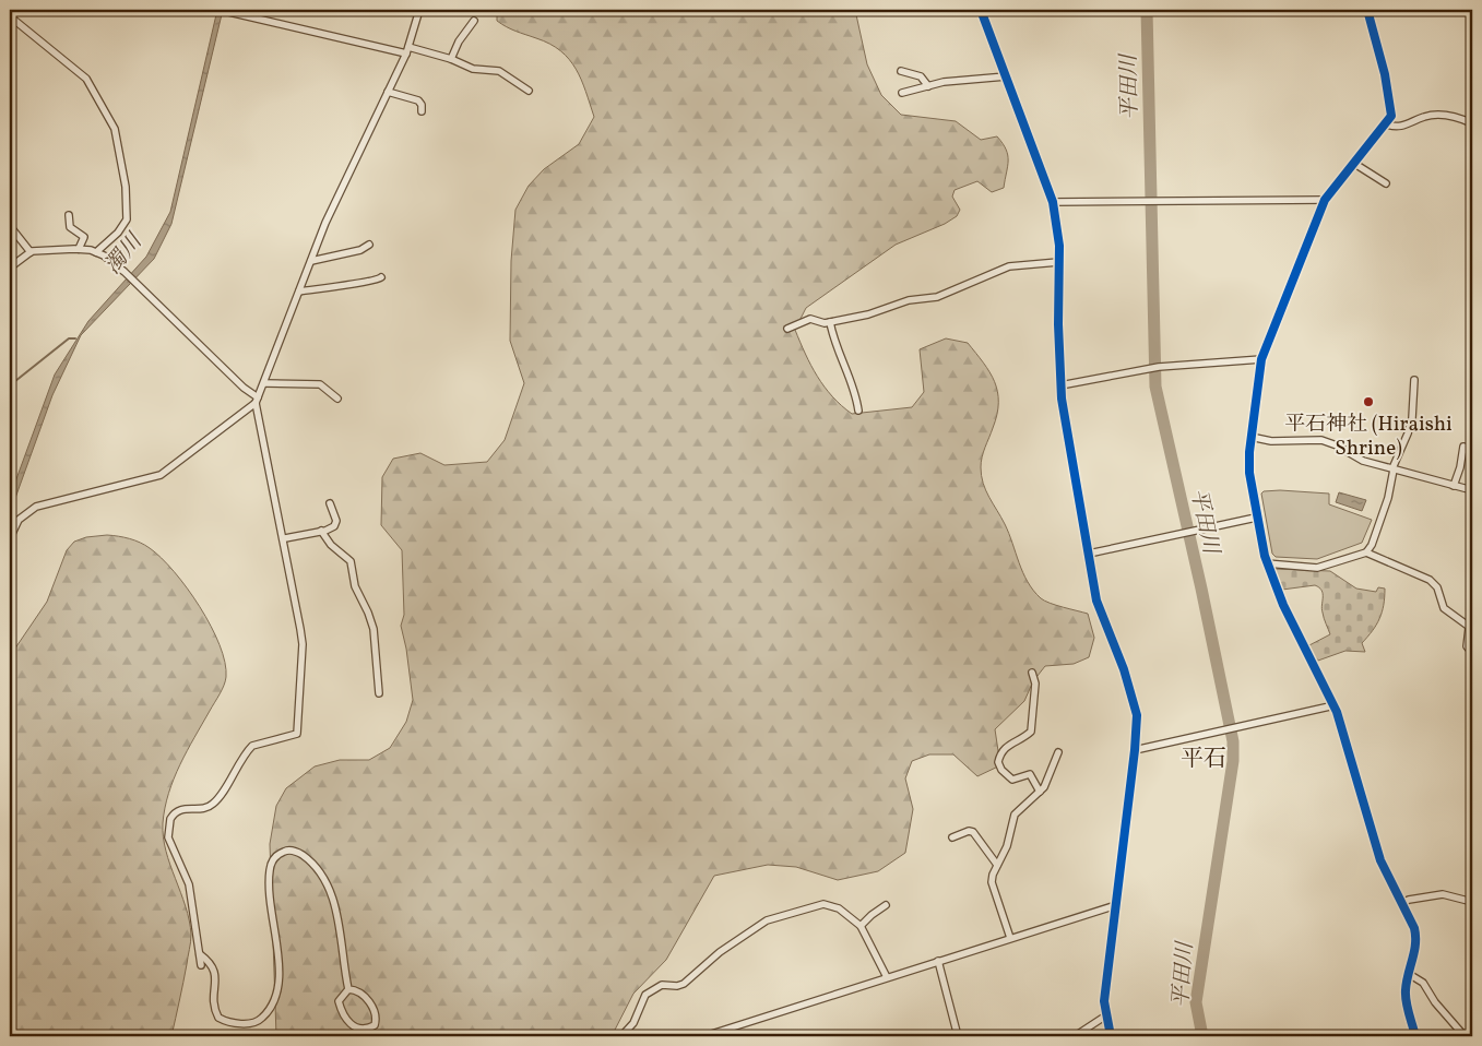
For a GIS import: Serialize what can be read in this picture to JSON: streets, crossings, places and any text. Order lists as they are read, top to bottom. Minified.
{"districts":["平石"],"water":["平田川","濁川"],"places":["平石神社 (Hiraishi Shrine)"]}
